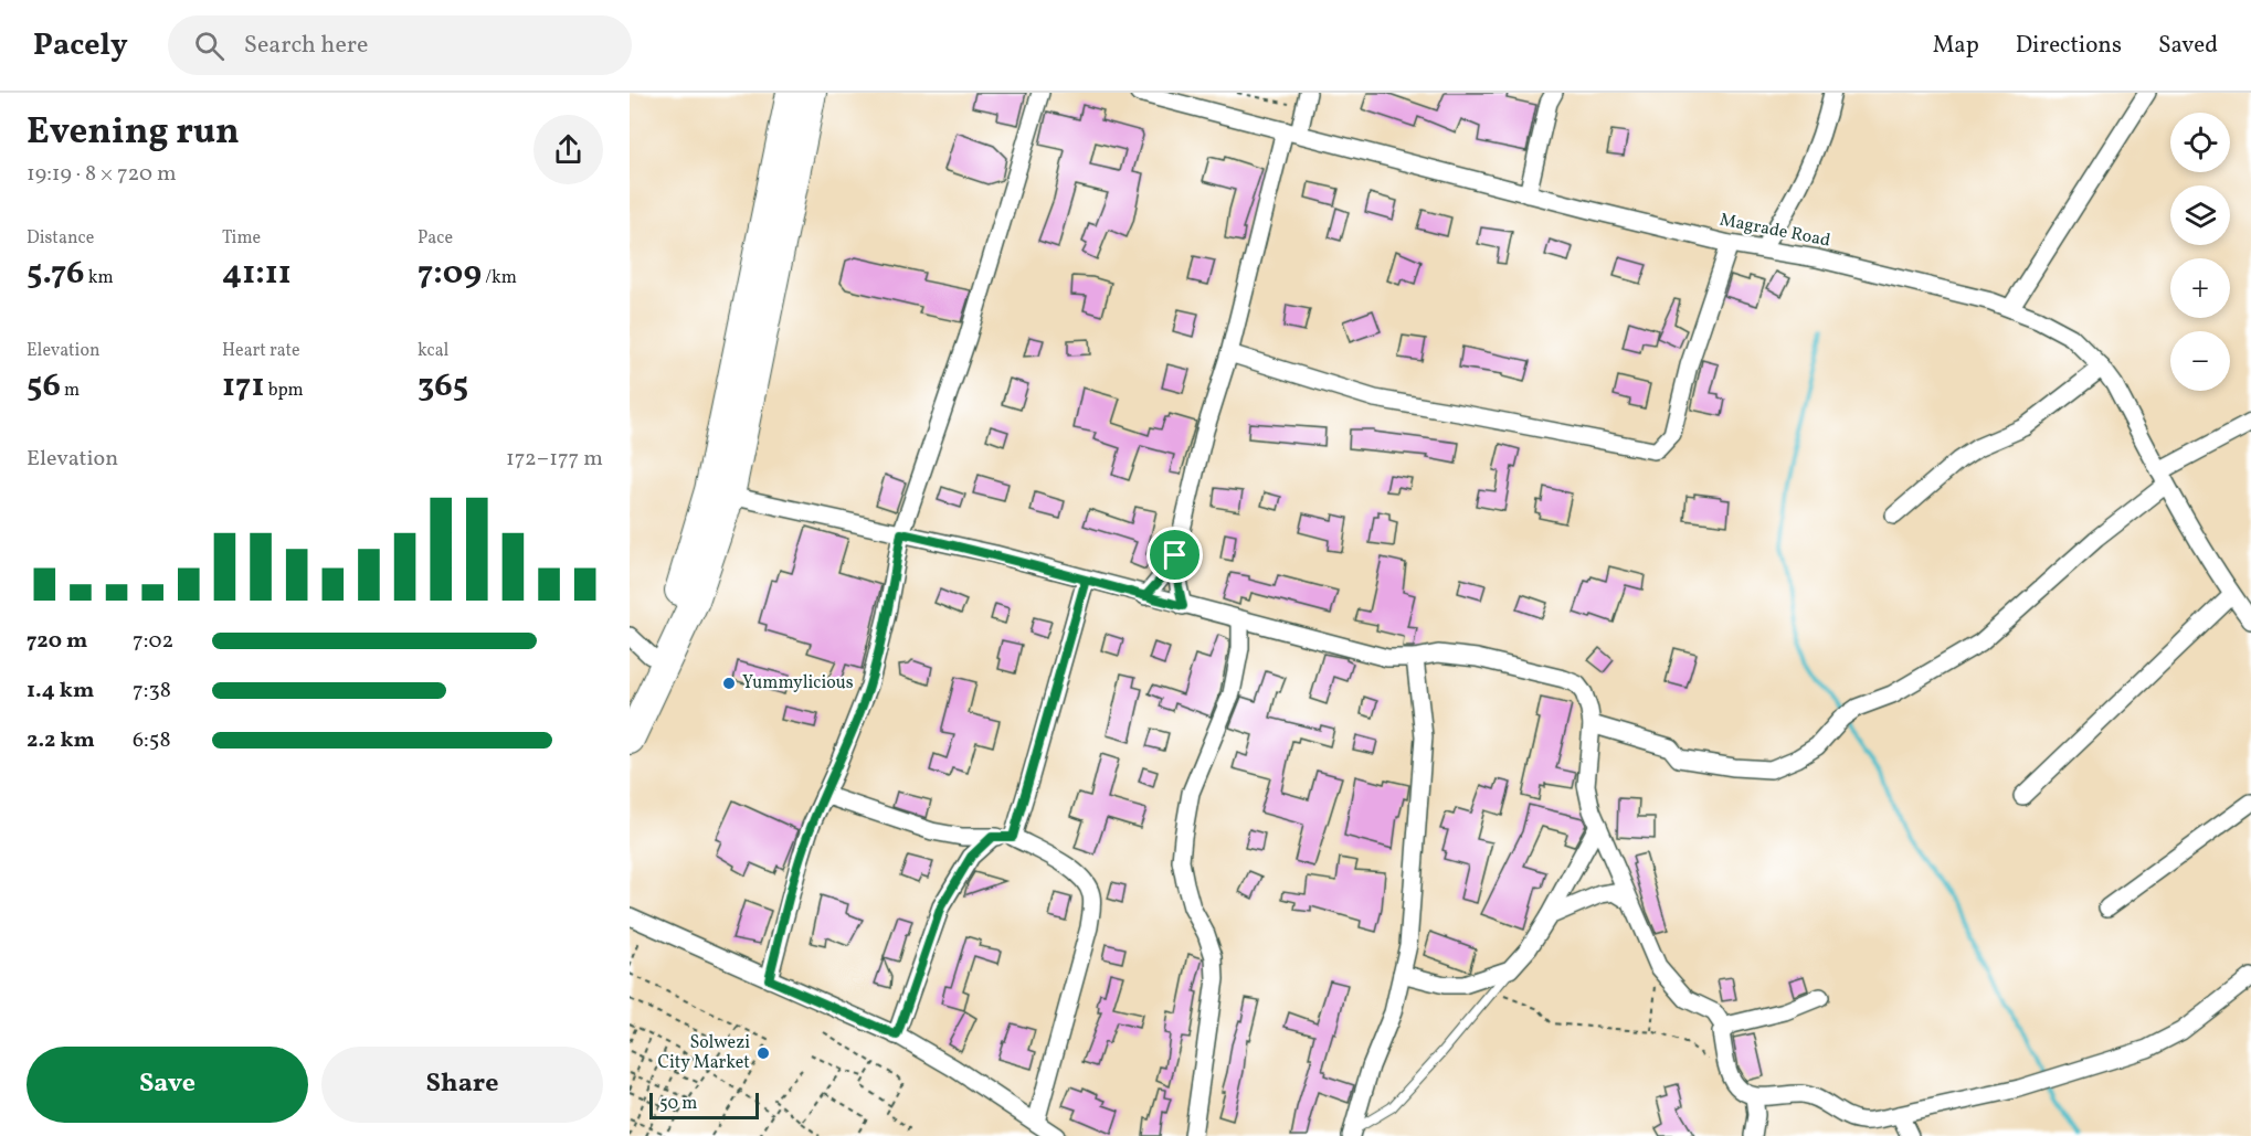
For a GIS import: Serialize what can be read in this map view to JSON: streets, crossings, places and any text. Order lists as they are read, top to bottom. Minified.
{"streets":{"street":["Magrade Road"]},"places":["Yummylicious","Solwezi City Market"],"scale_bar":"50 m","page":{"header":"Pacely","search":"Search here","nav":["Map","Directions","Saved"],"heading":["Evening run","19:19 · 8 × 720 m"],"map_buttons":["+","−"],"stats":[["Distance","5.76 km"],["Time","41:11"],["Pace","7:09 /km"],["Elevation","56 m"],["Heart rate","171 bpm"],["kcal","365"]],"chart":["Elevation","172–177 m"],"list":[{"name":"720 m","note":"7:02"},{"name":"1.4 km","note":"7:38"},{"name":"2.2 km","note":"6:58"}],"buttons":["Save","Share"],"scale":"50 m"}}
